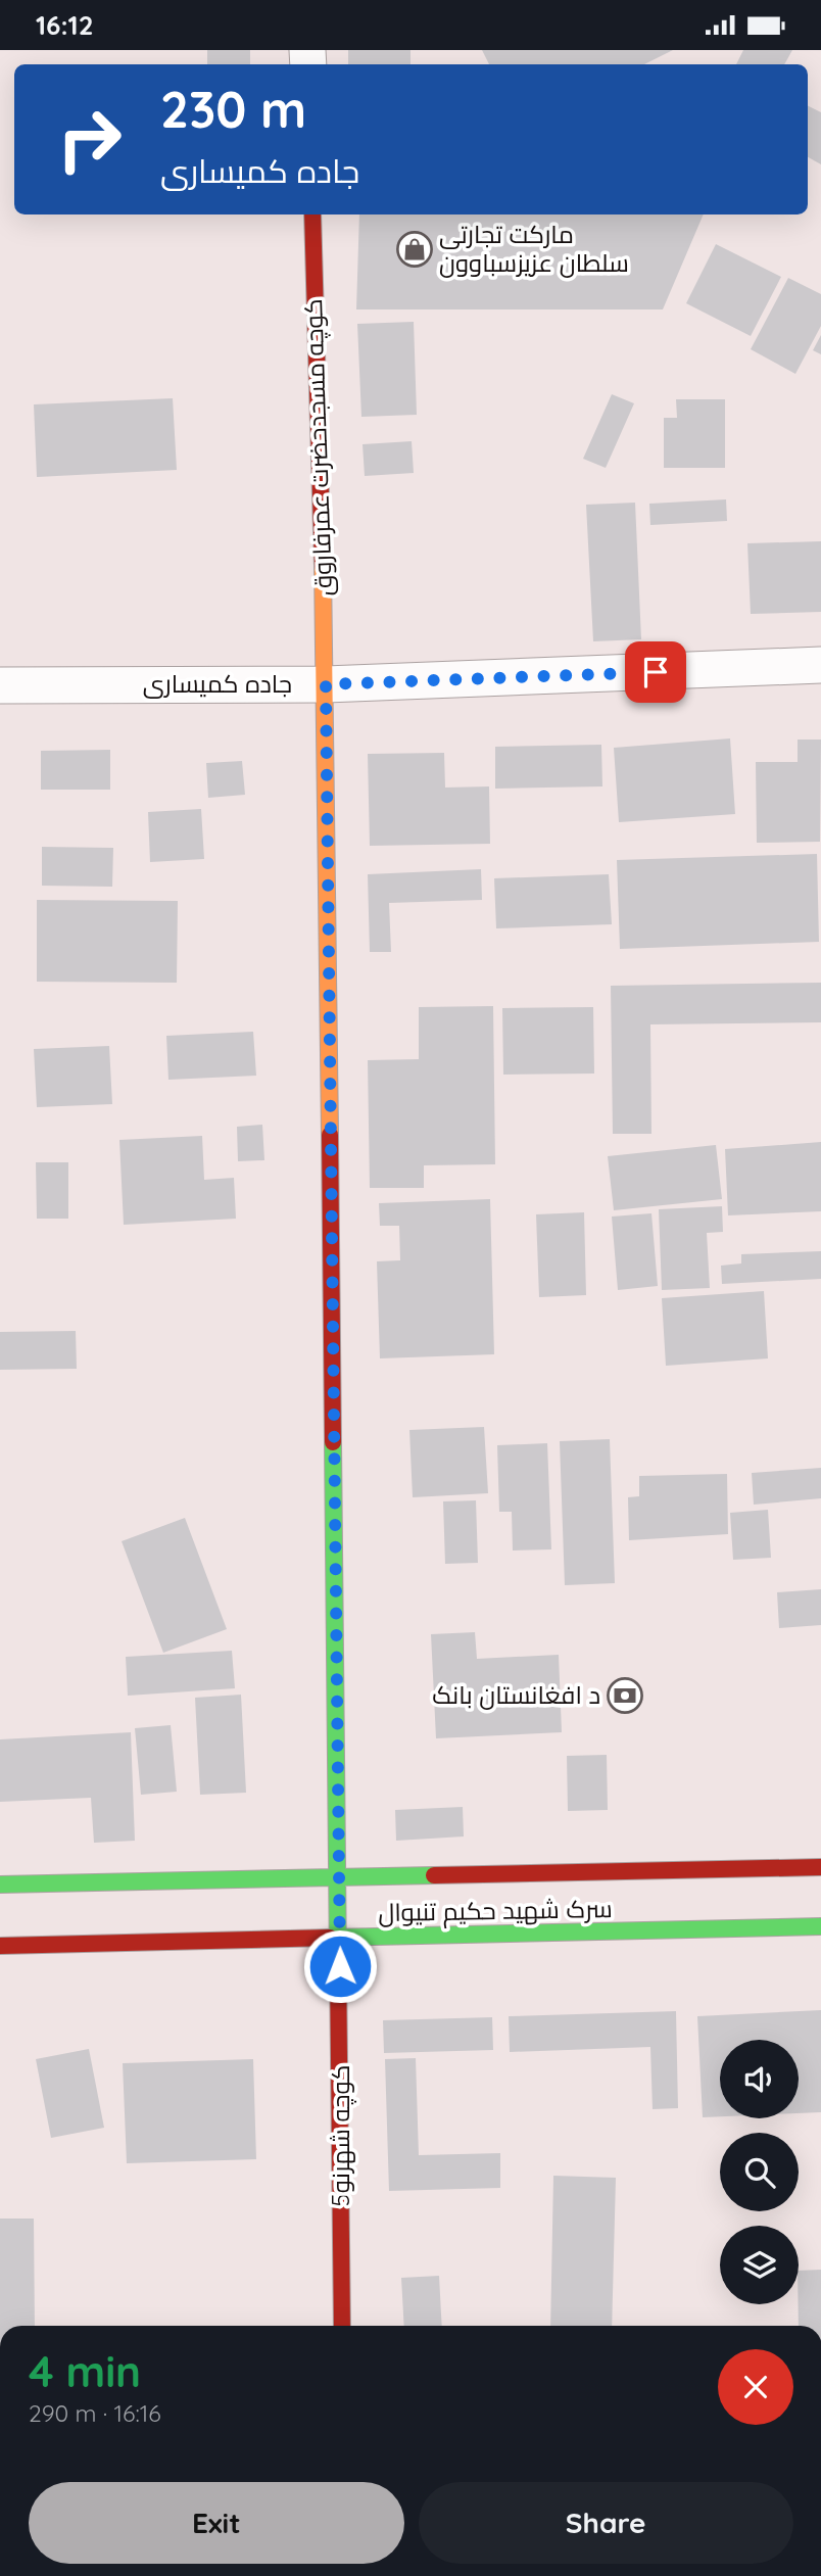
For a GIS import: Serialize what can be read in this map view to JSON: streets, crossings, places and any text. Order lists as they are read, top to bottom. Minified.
{"streets":{"main road":["کوچه مسجدحضرت عمرفاروق","سرک شهید حکیم تنیوال","کوچه شهرنو5"],"street":["جاده کمیساری"]},"crossings":[["کوچه مسجدحضرت عمرفاروق","جاده کمیساری"],["کوچه مسجدحضرت عمرفاروق","سرک شهید حکیم تنیوال"],["کوچه مسجدحضرت عمرفاروق","کوچه شهرنو5"],["سرک شهید حکیم تنیوال","کوچه شهرنو5"]],"places":{"shop":["مارکت تجارتی سلطان عزیزسباوون"],"bank":["د افغانستان بانک"]},"page":{"status":"16:12","turn":["230 m","جاده کمیساری"],"heading":["4 min","290 m · 16:16"],"buttons":["Exit","Share"]}}
